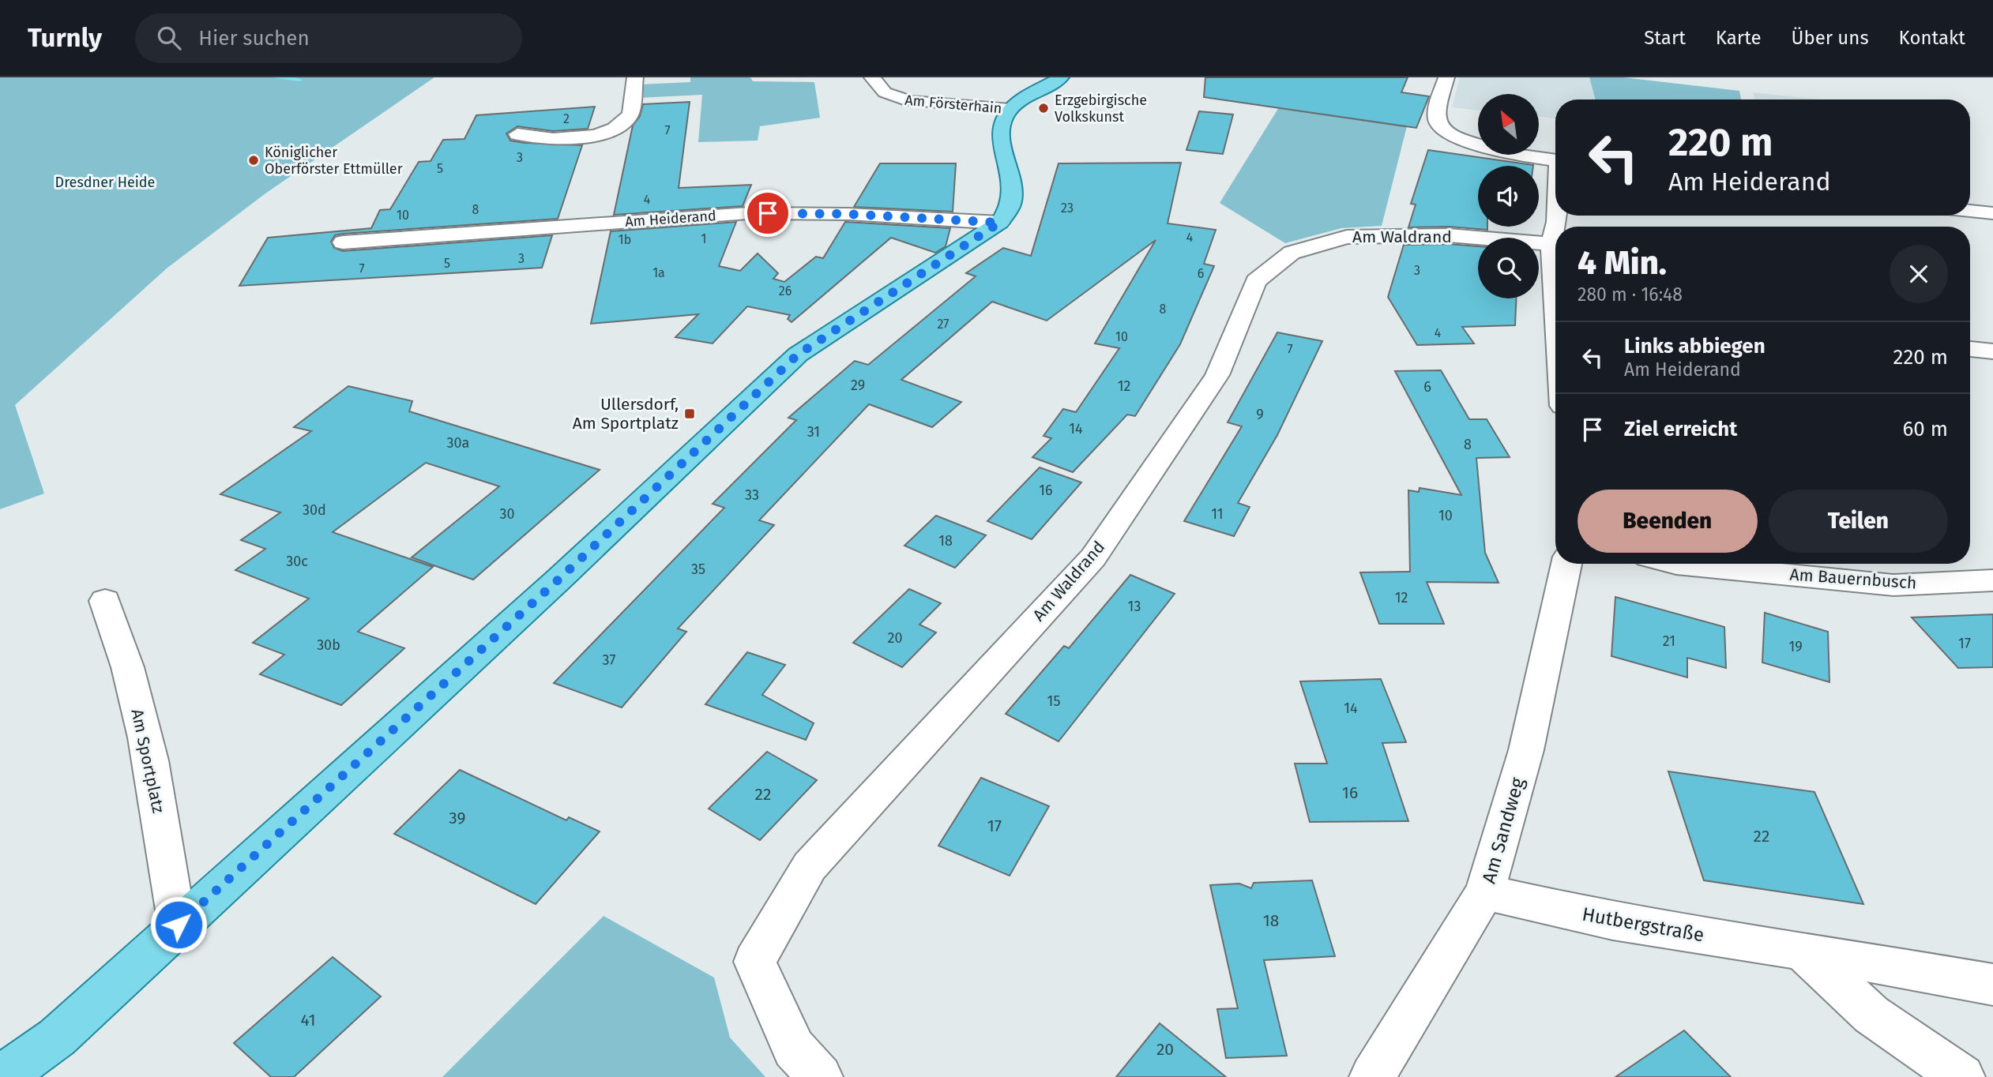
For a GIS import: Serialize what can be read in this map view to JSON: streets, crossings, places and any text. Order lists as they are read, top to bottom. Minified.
{"streets":{"street":["Am Försterhain","Am Heiderand","Am Waldrand","Am Bauernbusch","Am Sportplatz","Am Sandweg","Hutbergstraße"]},"crossings":[["Am Sandweg","Hutbergstraße"]],"parks":["Dresdner Heide"],"places":{"other":["Erzgebirgische Volkskunst","Königlicher Oberförster Ettmüller"],"transit":["Ullersdorf, Am Sportplatz"]},"house_numbers":["2","7","3","5","4","23","8","10","4","1","1b","3","5","7","3","1a","6","26","8","27","4","10","7","29","12","6","9","14","31","30a","8","16","33","30d","30","11","10","18","30c","35","12","13","20","21","17","30b","19","37","15","14","16","22","39","17","22","18","41","20"],"north":"top left","page":{"header":"Turnly","search":"Hier suchen","nav":["Start","Karte","Über uns","Kontakt"],"turn":["220 m","Am Heiderand"],"heading":["4 Min.","280 m · 16:48"],"list":[{"name":"Links abbiegen","note":"Am Heiderand","value":"220 m"},{"name":"Ziel erreicht","value":"60 m"}],"buttons":["Beenden","Teilen"]}}
